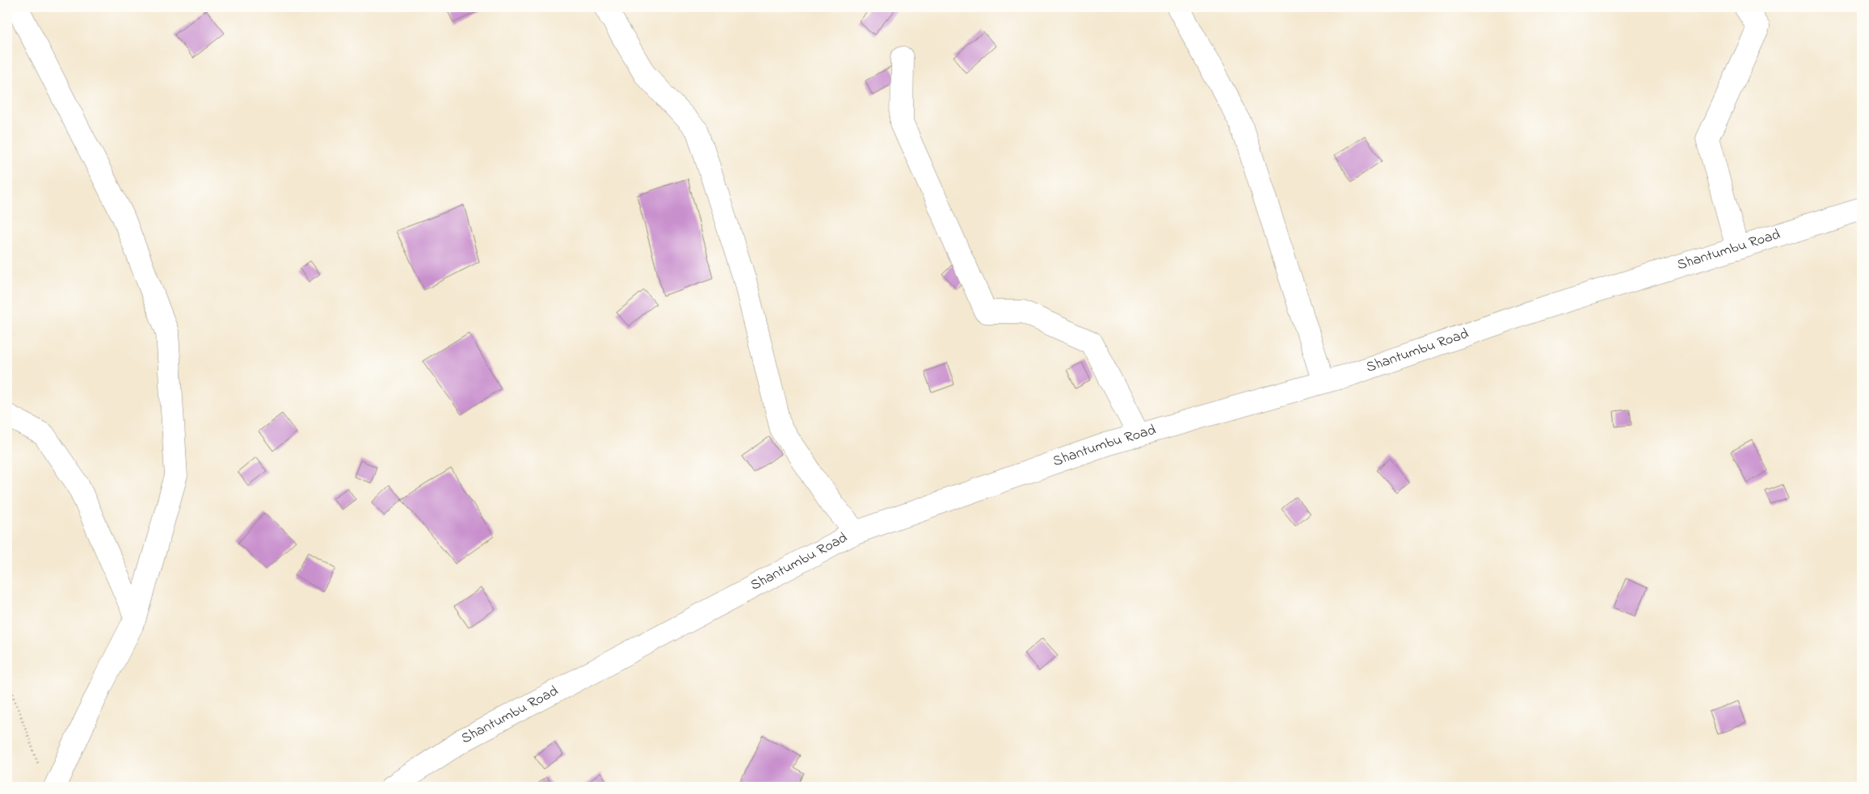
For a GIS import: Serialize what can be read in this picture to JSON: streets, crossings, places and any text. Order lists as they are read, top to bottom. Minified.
{"streets":{"street":["Shantumbu Road"]}}
